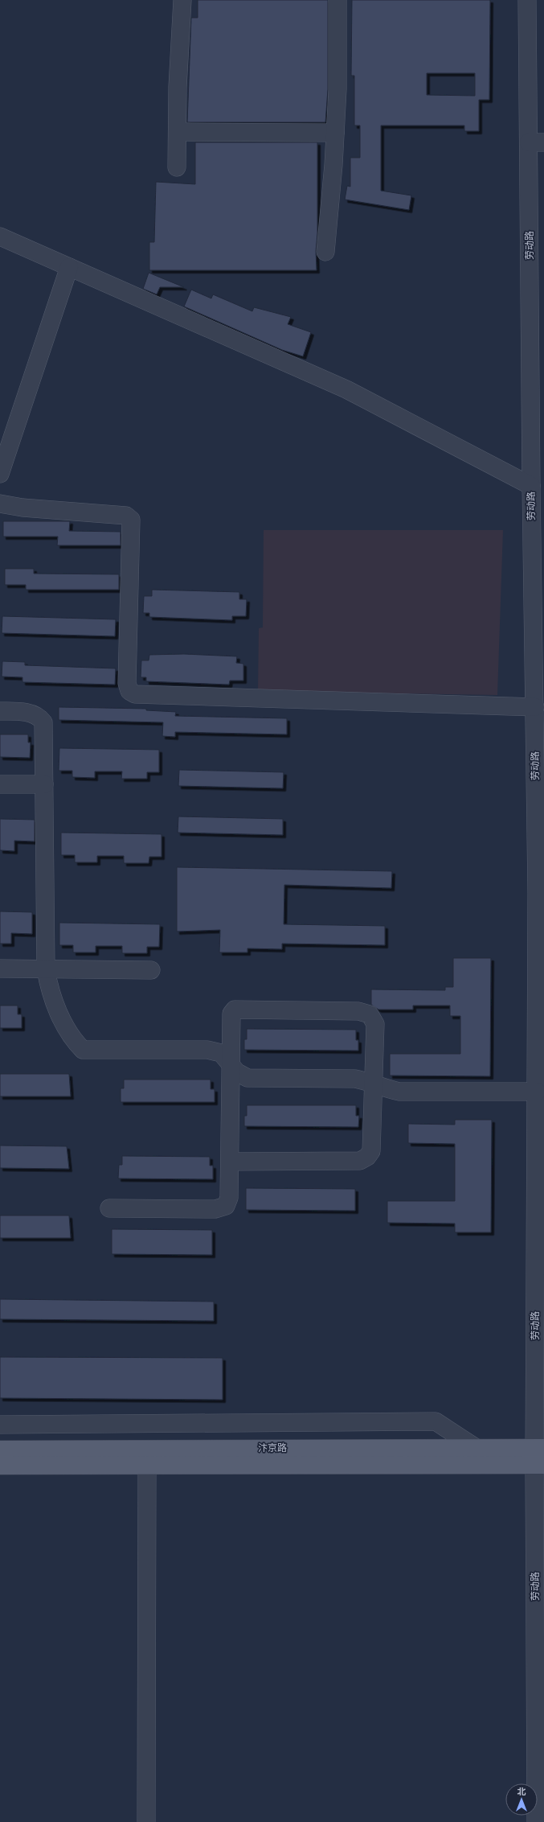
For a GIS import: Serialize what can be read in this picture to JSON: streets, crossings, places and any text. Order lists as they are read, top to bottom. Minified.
{"streets":{"main road":["汴京路"],"street":["劳动路"]},"crossings":[["劳动路","汴京路"]],"north":"top"}
